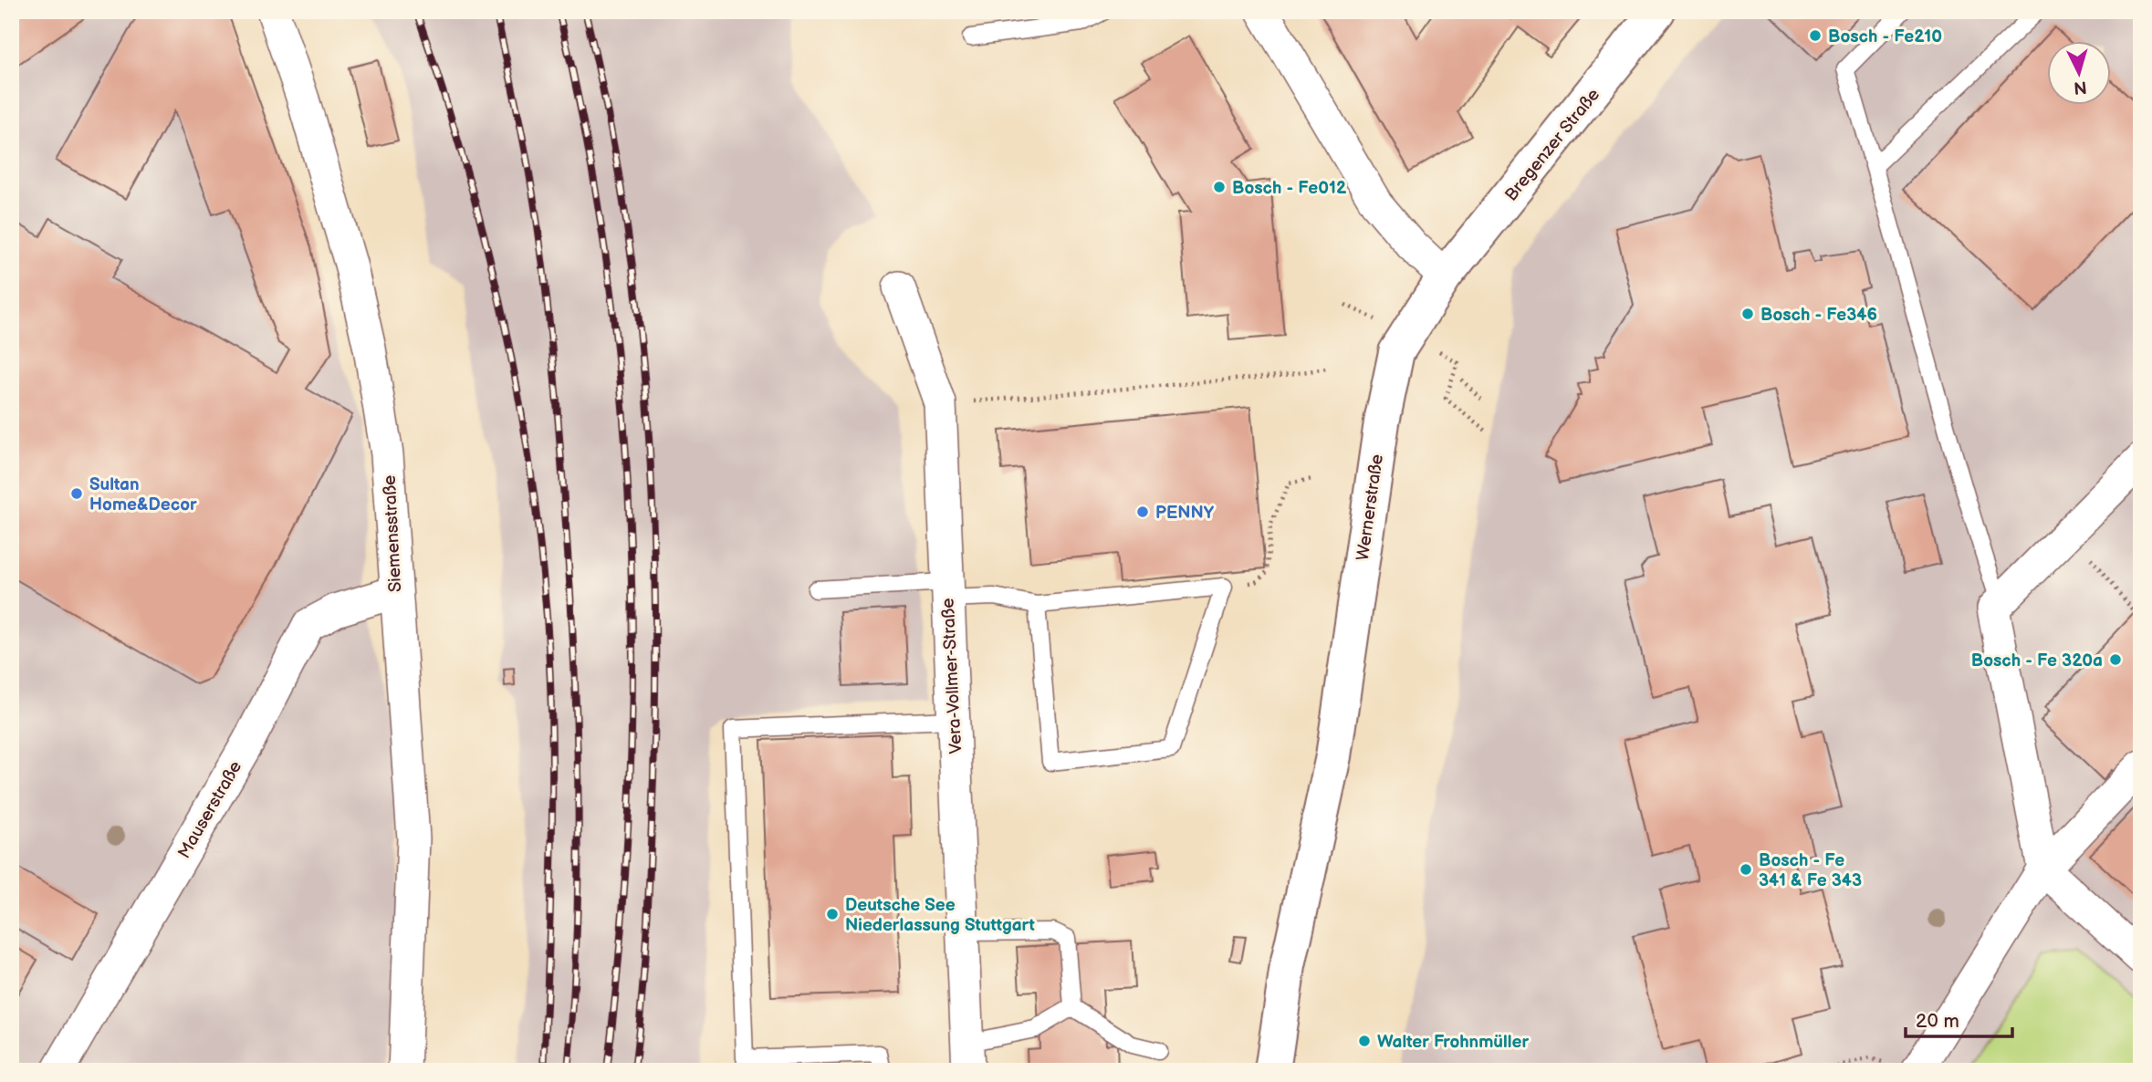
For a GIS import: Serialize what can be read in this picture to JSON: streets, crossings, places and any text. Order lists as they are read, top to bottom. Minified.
{"streets":{"main road":["Bregenzer Straße","Wernerstraße"],"street":["Siemensstraße","Vera-Vollmer-Straße","Mauserstraße"]},"crossings":[["Bregenzer Straße","Wernerstraße"],["Siemensstraße","Mauserstraße"]],"places":["Bosch - Fe210","Bosch - Fe012","Bosch - Fe346","Sultan Home&Decor","PENNY","Bosch - Fe 320a","Bosch - Fe 341 & Fe 343","Deutsche See Niederlassung Stuttgart","Walter Frohnmüller"],"scale_bar":"20 m","north":"bottom"}
